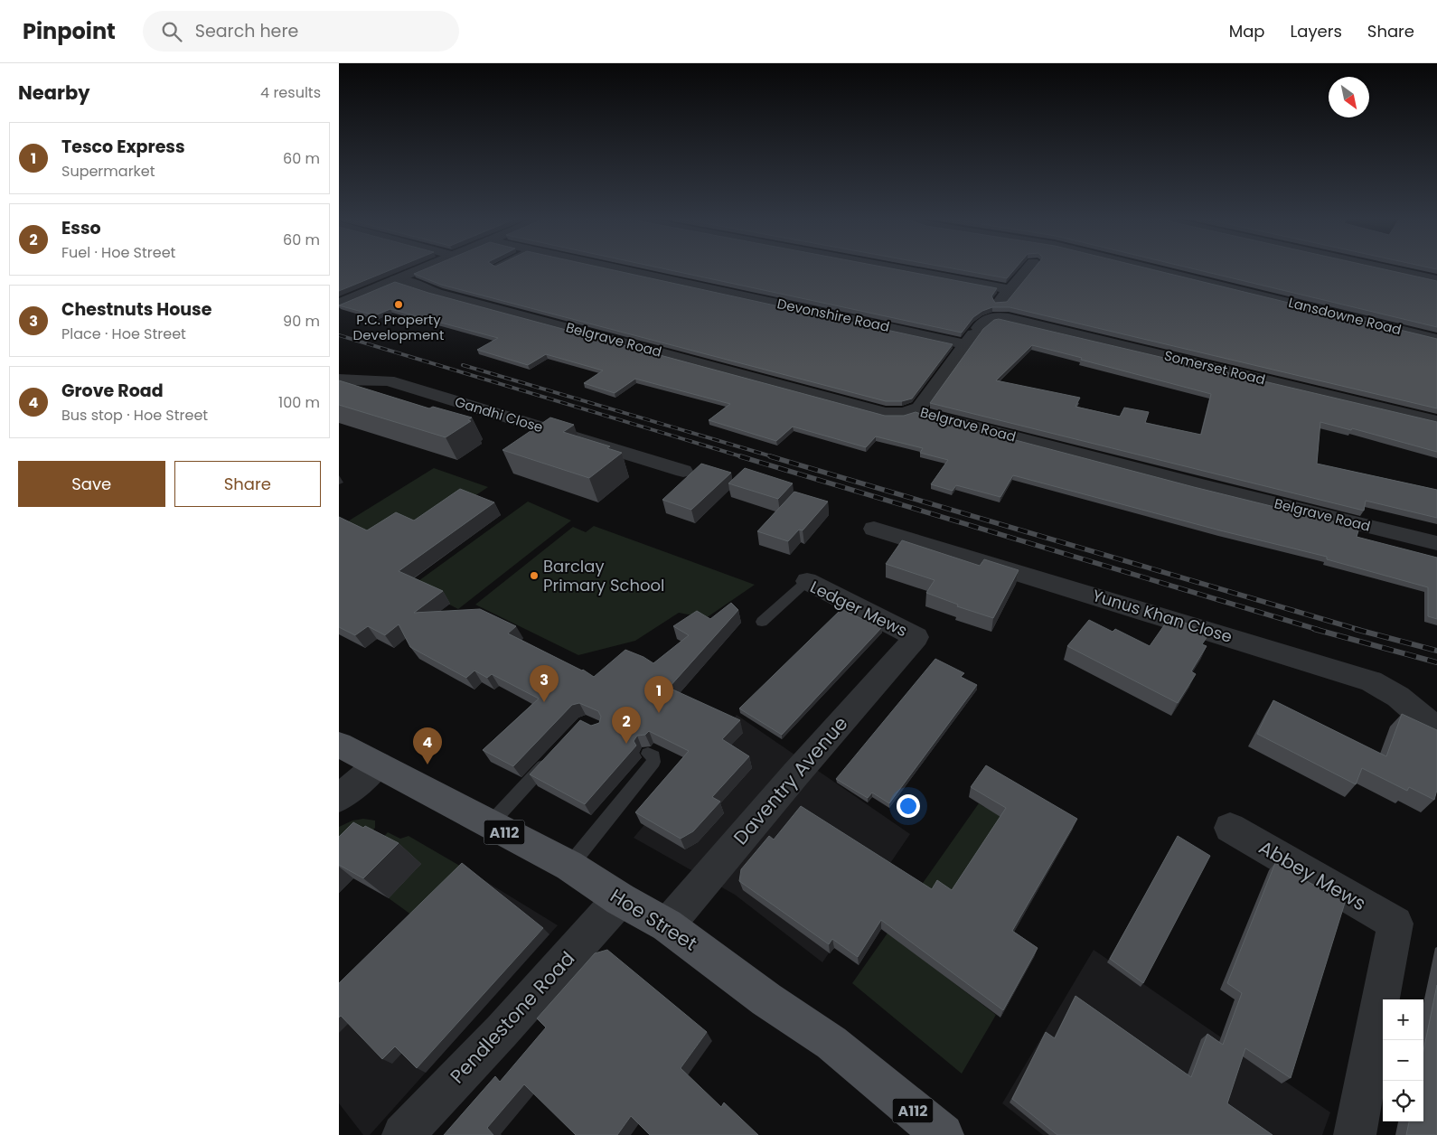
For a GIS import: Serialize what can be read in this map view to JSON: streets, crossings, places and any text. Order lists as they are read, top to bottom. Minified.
{"streets":{"main road":["A112","Hoe Street"],"street":["Devonshire Road","Lansdowne Road","Belgrave Road","Somerset Road","Gandhi Close","Ledger Mews","Yunus Khan Close","Daventry Avenue","Abbey Mews","Pendlestone Road"]},"crossings":[["Ledger Mews","Daventry Avenue"],["Daventry Avenue","Hoe Street"],["Hoe Street","Pendlestone Road"]],"places":["P.C. Property Development","Barclay Primary School"],"north":"bottom right","page":{"header":"Pinpoint","search":"Search here","nav":["Map","Layers","Share"],"heading":["Nearby","4 results"],"list":[{"mark":"1","name":"Tesco Express","note":"Supermarket","value":"60 m"},{"mark":"2","name":"Esso","note":"Fuel · Hoe Street","value":"60 m"},{"mark":"3","name":"Chestnuts House","note":"Place · Hoe Street","value":"90 m"},{"mark":"4","name":"Grove Road","note":"Bus stop · Hoe Street","value":"100 m"}],"buttons":["Save","Share"],"pins":["3","1","2","4"],"map_buttons":["+","−"]}}
